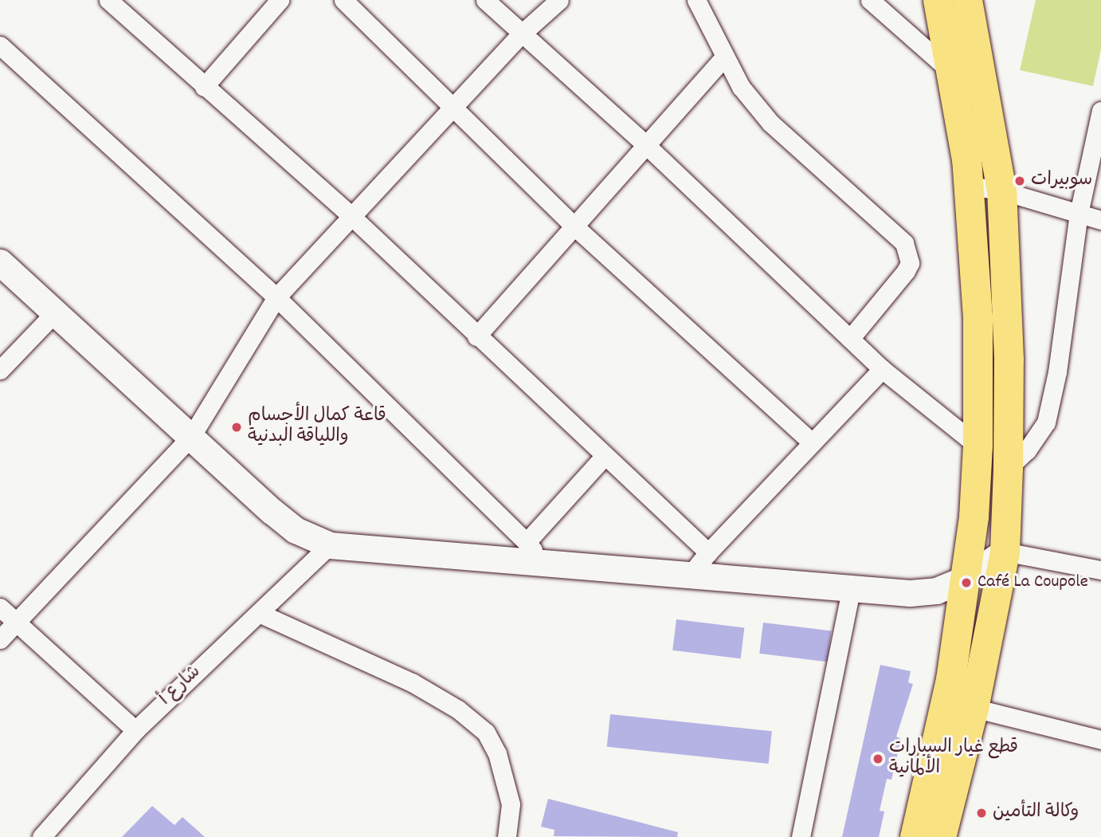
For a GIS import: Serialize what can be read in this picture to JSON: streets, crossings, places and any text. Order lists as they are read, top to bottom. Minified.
{"streets":{"street":["شارع أ"]},"places":["سوبيرات","قاعة كمال الأجسام واللياقة البدنية","Café La Coupole","قطع غيار السيارات الألمانية","وكالة التأمين"]}
